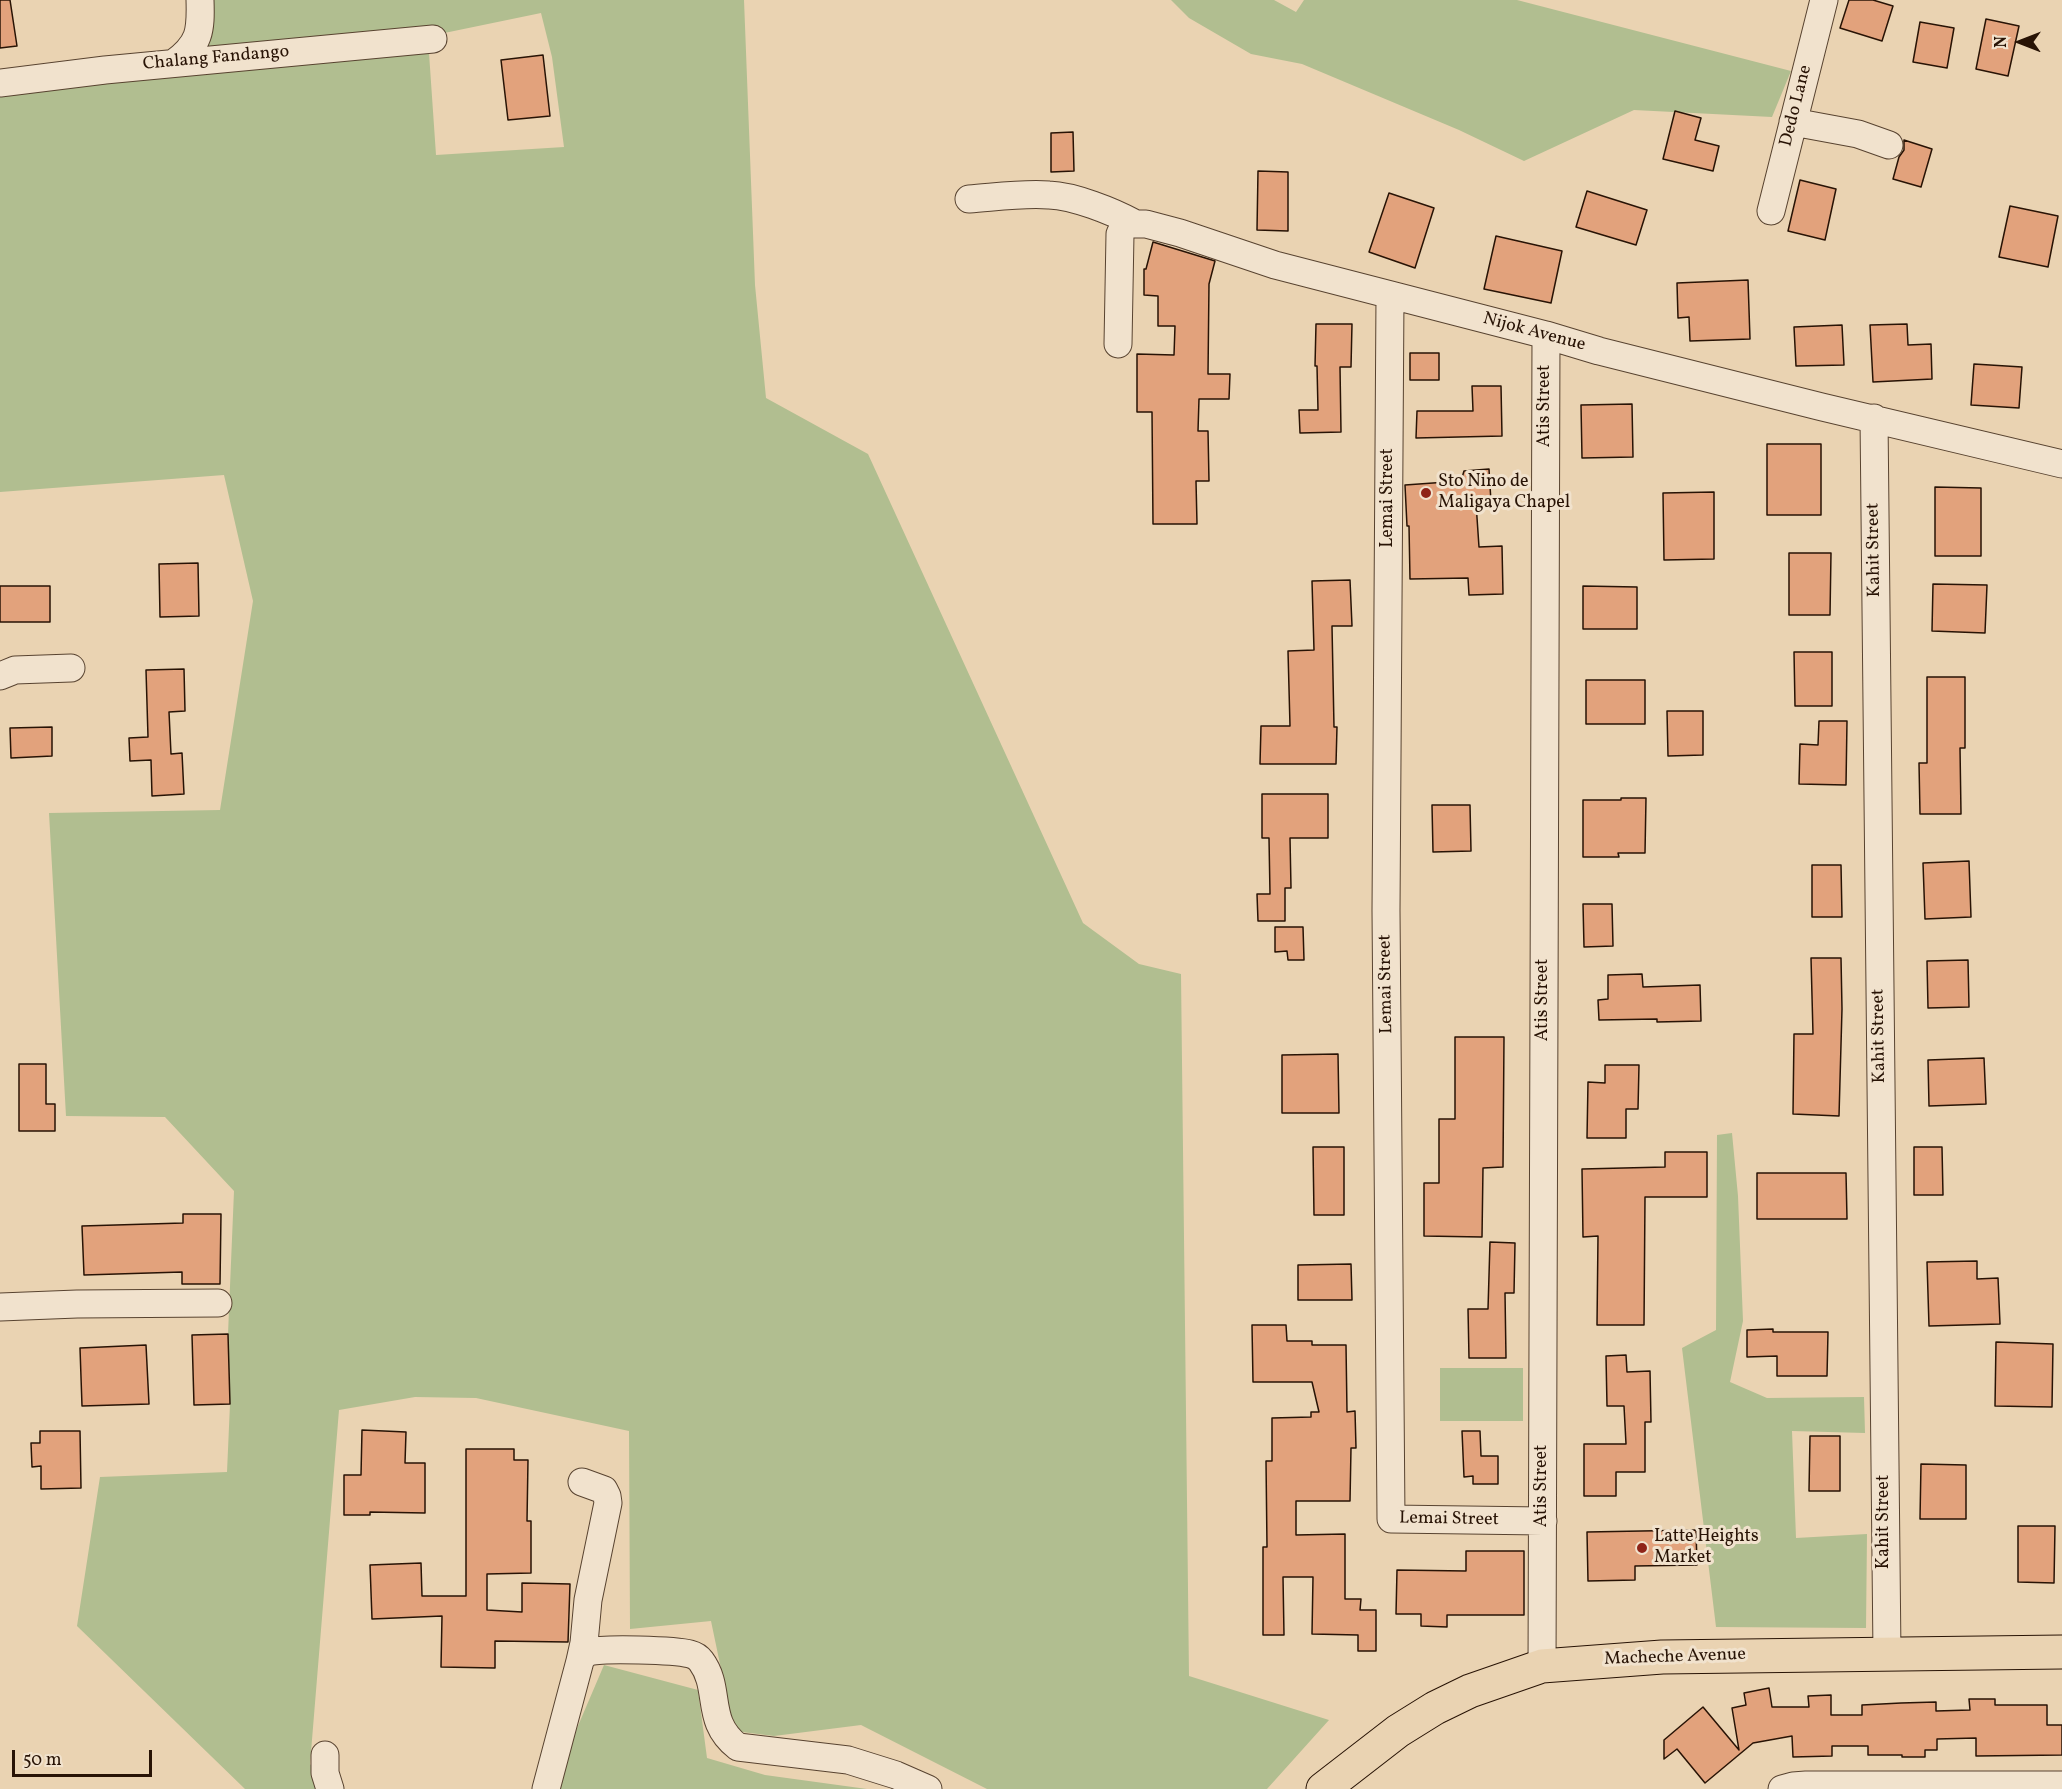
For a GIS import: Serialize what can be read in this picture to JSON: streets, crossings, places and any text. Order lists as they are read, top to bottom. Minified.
{"streets":{"main road":["Macheche Avenue"],"street":["Chalang Fandango","Dedo Lane","Nijok Avenue","Atis Street","Lemai Street","Kahit Street"]},"crossings":[["Nijok Avenue","Atis Street"],["Nijok Avenue","Lemai Street"],["Nijok Avenue","Kahit Street"],["Atis Street","Lemai Street"],["Atis Street","Macheche Avenue"],["Kahit Street","Macheche Avenue"]],"places":["Sto Nino de Maligaya Chapel","Latte Heights Market"],"scale_bar":"50 m","north":"left"}
